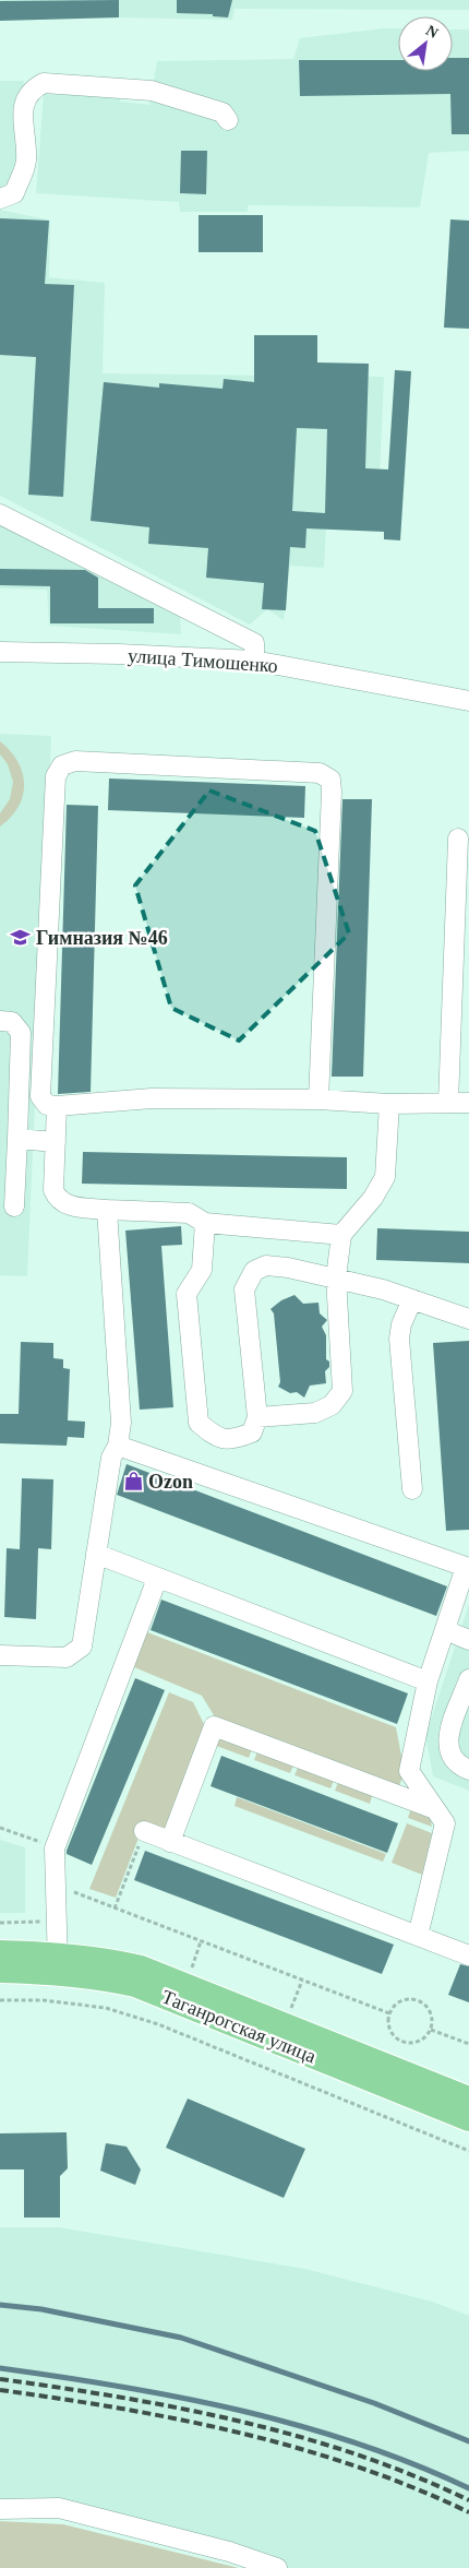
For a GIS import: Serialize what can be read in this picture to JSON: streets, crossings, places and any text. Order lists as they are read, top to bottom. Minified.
{"streets":{"main road":["Таганрогская улица"],"street":["улица Тимошенко"]},"places":{"school or university":["Гимназия №46"],"shop":["Ozon"]},"north":"top right"}
